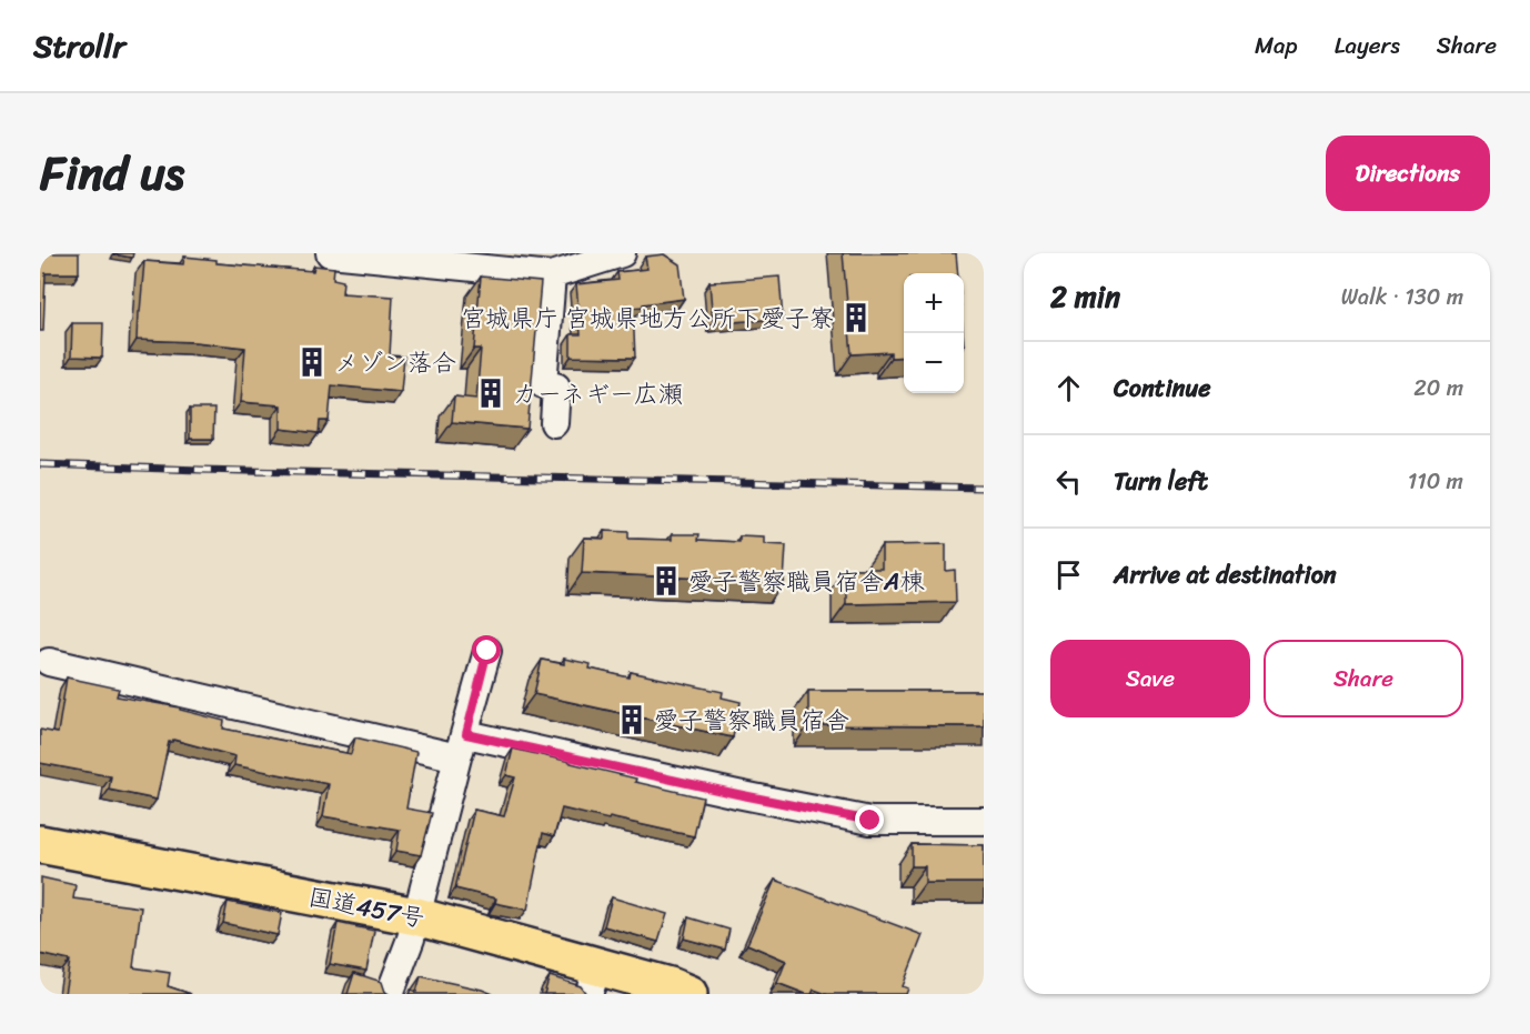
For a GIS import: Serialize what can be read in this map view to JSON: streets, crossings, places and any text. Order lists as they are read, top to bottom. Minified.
{"streets":{"highway":["国道457号"]},"places":{"building":["宮城県庁 宮城県地方公所下愛子寮","メゾン落合","カーネギー広瀬","愛子警察職員宿舎A棟","愛子警察職員宿舎"]},"page":{"header":"Strollr","nav":["Map","Layers","Share"],"title":"Find us","buttons":["Directions",["Save","Share"]],"heading":["2 min","Walk · 130 m"],"map_buttons":["+","−"],"list":[["Continue","20 m"],["Turn left","110 m"],"Arrive at destination"]}}
